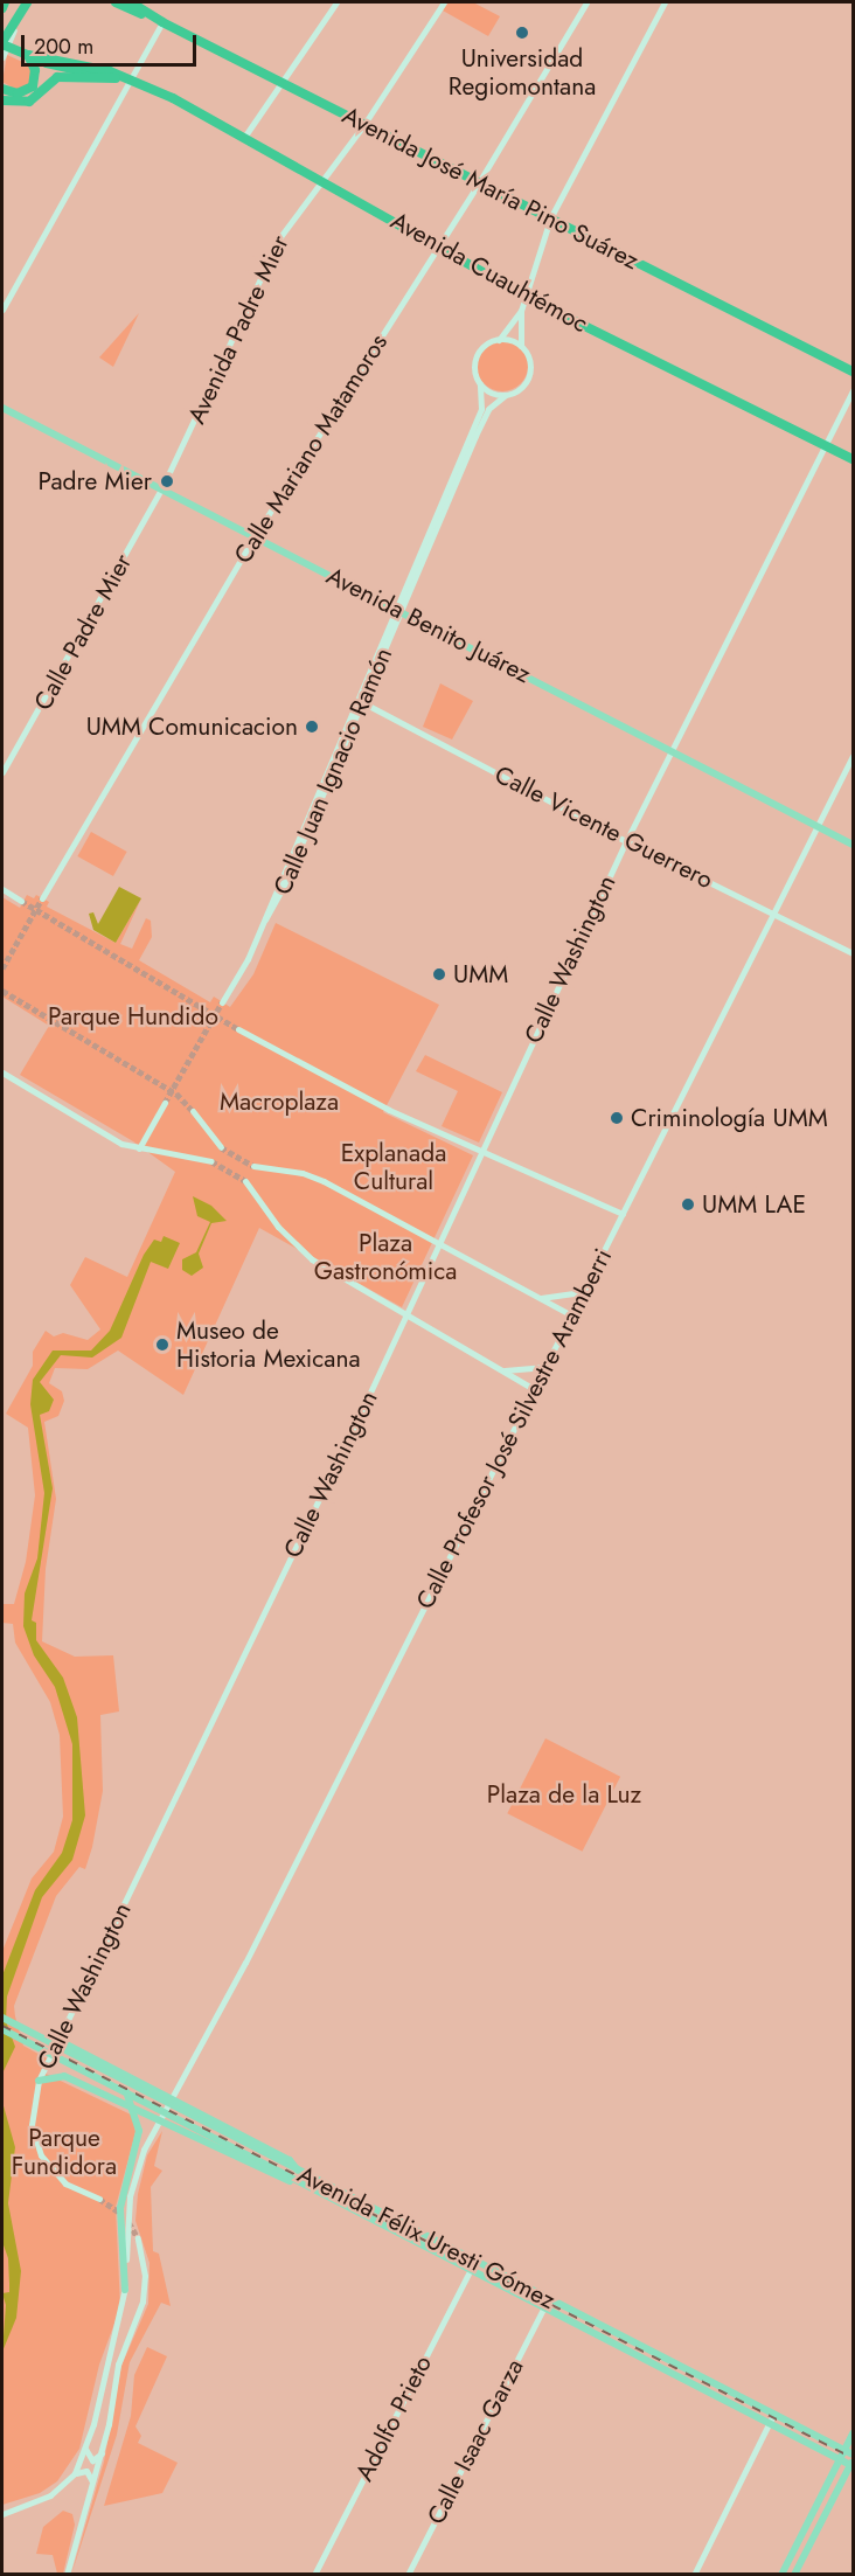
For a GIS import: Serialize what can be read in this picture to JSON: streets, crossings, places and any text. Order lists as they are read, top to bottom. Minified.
{"streets":{"highway":["Avenida José María Pino Suárez","Avenida Cuauhtémoc"],"main road":["Avenida Benito Juárez","Avenida Félix Uresti Gómez"],"street":["Avenida Padre Mier","Calle Mariano Matamoros","Calle Padre Mier","Calle Juan Ignacio Ramón","Calle Vicente Guerrero","Calle Washington","Calle Profesor José Silvestre Aramberri","Adolfo Prieto","Calle Isaac Garza"]},"crossings":[["Avenida José María Pino Suárez","Avenida Padre Mier"],["Avenida José María Pino Suárez","Calle Mariano Matamoros"],["Avenida Cuauhtémoc","Avenida Padre Mier"],["Avenida Cuauhtémoc","Calle Mariano Matamoros"],["Avenida Cuauhtémoc","Calle Washington"],["Avenida Padre Mier","Avenida Benito Juárez"],["Avenida Padre Mier","Calle Padre Mier"],["Calle Mariano Matamoros","Avenida Benito Juárez"],["Avenida Benito Juárez","Calle Padre Mier"],["Avenida Benito Juárez","Calle Juan Ignacio Ramón"],["Avenida Benito Juárez","Calle Washington"],["Avenida Benito Juárez","Calle Profesor José Silvestre Aramberri"],["Calle Juan Ignacio Ramón","Calle Vicente Guerrero"],["Calle Vicente Guerrero","Calle Washington"],["Calle Vicente Guerrero","Calle Profesor José Silvestre Aramberri"],["Avenida Félix Uresti Gómez","Adolfo Prieto"],["Avenida Félix Uresti Gómez","Calle Isaac Garza"]],"parks":["Parque Hundido","Macroplaza","Explanada Cultural","Plaza Gastronómica","Plaza de la Luz","Parque Fundidora"],"places":["Universidad Regiomontana","Padre Mier","UMM Comunicacion","UMM","Criminología UMM","UMM LAE","Museo de Historia Mexicana"],"scale_bar":"200 m"}
